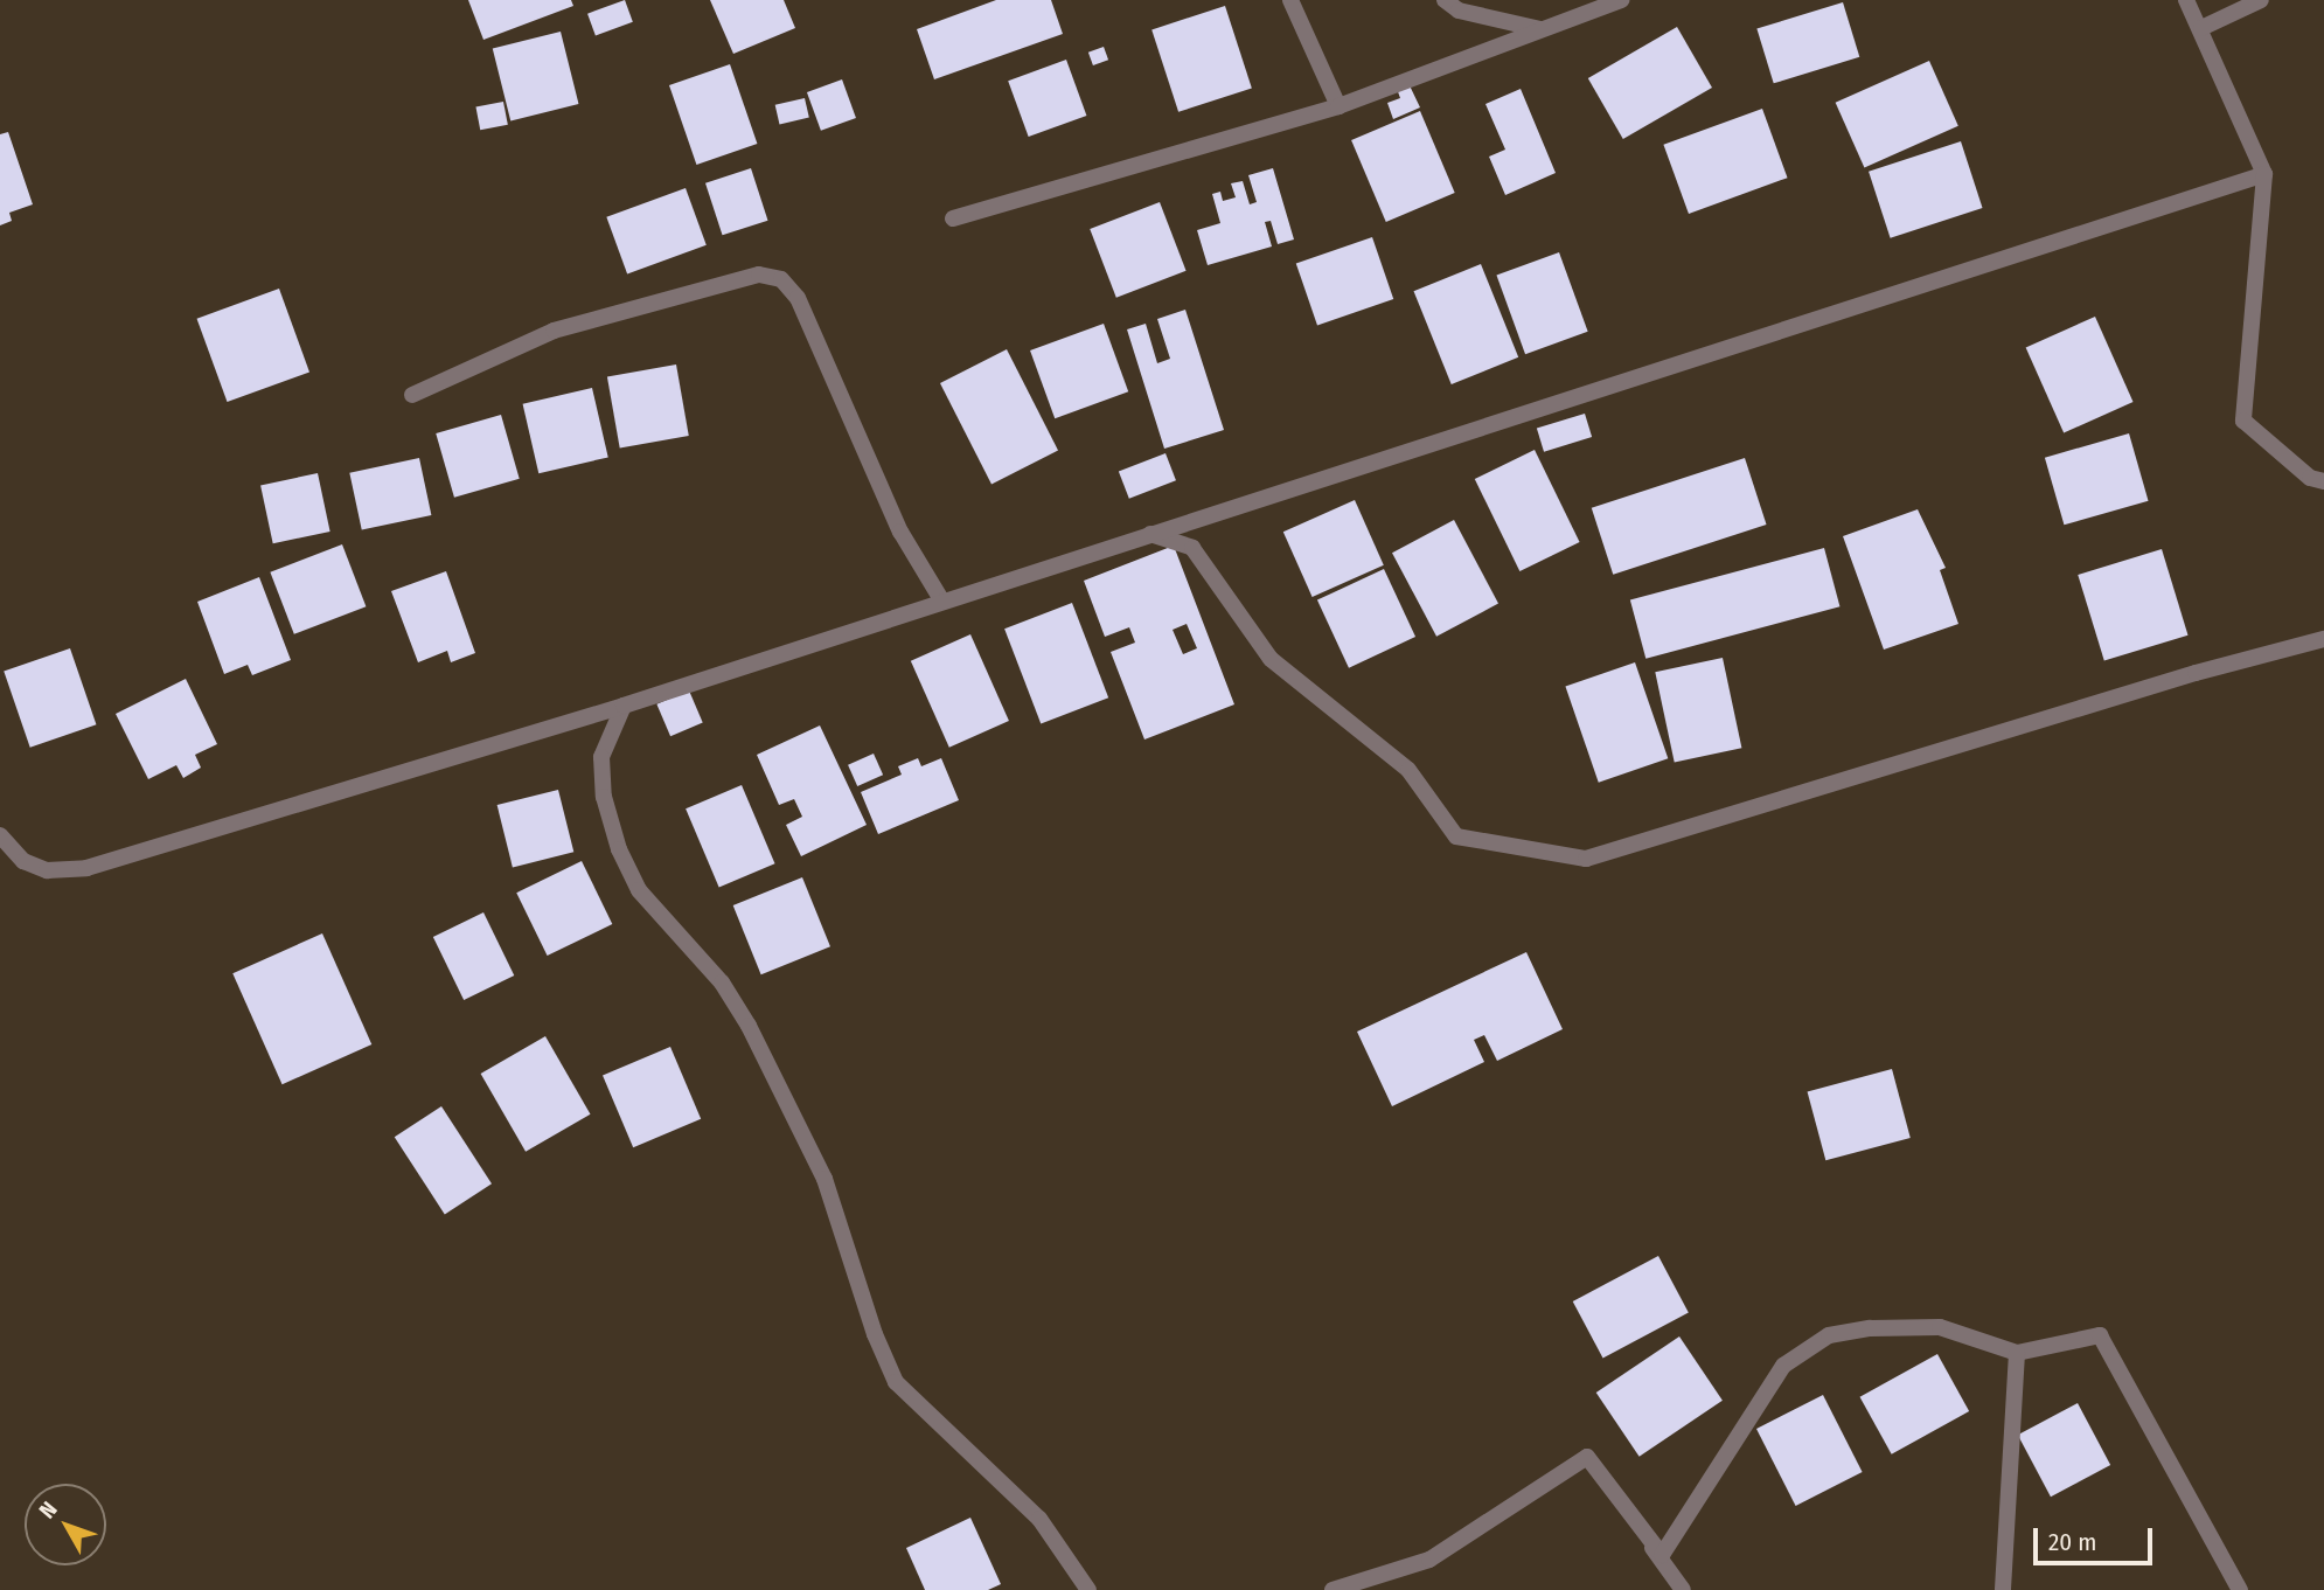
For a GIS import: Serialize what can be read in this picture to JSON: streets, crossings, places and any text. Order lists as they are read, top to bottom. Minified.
{"scale_bar":"20 m","north":"top left"}
